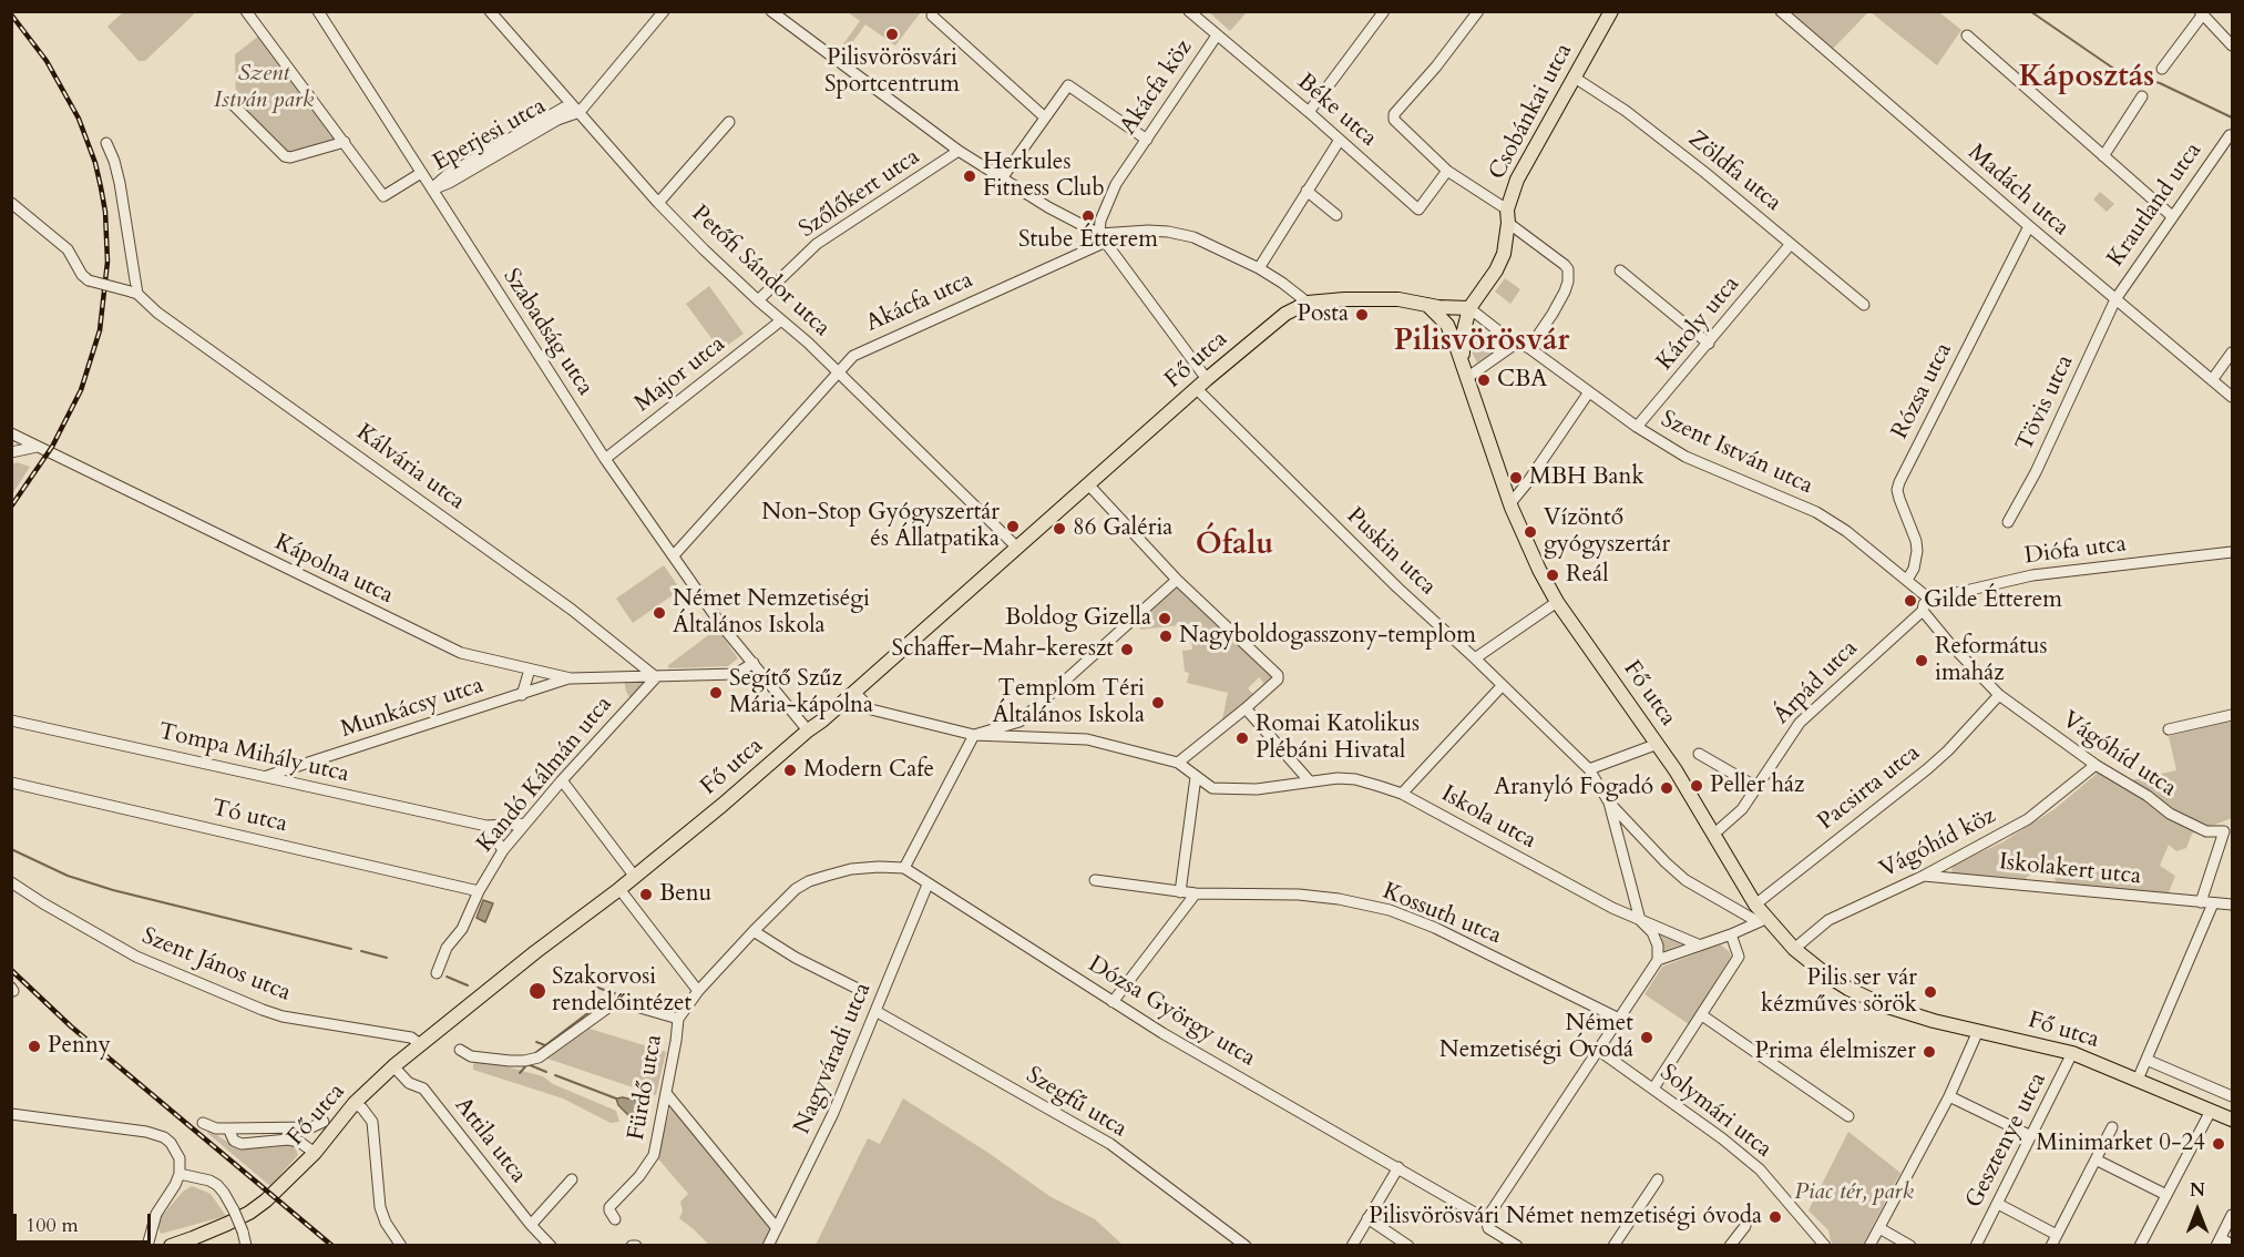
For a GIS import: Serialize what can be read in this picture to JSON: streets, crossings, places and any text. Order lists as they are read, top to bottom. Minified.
{"streets":{"main road":["Csobánkai utca","Fő utca"],"street":["Akácfa köz","Béke utca","Eperjesi utca","Zöldfa utca","Madách utca","Szőlőkert utca","Krautland utca","Petőfi Sándor utca","Akácfa utca","Károly utca","Szabadság utca","Major utca","Rózsa utca","Tövis utca","Szent István utca","Kálvária utca","Diófa utca","Puskin utca","Kápolna utca","Árpád utca","Munkácsy utca","Tompa Mihály utca","Vágóhíd utca","Kandó Kálmán utca","Pacsirta utca","Tó utca","Iskola utca","Vágóhíd köz","Iskolakert utca","Kossuth utca","Szent János utca","Dózsa György utca","Nagyváradi utca","Fürdő utca","Szegfű utca","Solymári utca","Attila utca","Gesztenye utca"]},"crossings":[["Akácfa köz","Béke utca"],["Akácfa köz","Akácfa utca"],["Csobánkai utca","Zöldfa utca"],["Csobánkai utca","Fő utca"],["Csobánkai utca","Szent István utca"],["Eperjesi utca","Petőfi Sándor utca"],["Eperjesi utca","Szabadság utca"],["Zöldfa utca","Károly utca"],["Madách utca","Krautland utca"],["Madách utca","Rózsa utca"],["Madách utca","Tövis utca"],["Szőlőkert utca","Petőfi Sándor utca"],["Krautland utca","Tövis utca"],["Petőfi Sándor utca","Akácfa utca"],["Petőfi Sándor utca","Fő utca"],["Petőfi Sándor utca","Major utca"],["Akácfa utca","Szabadság utca"],["Károly utca","Szent István utca"],["Szabadság utca","Fő utca"],["Szabadság utca","Major utca"],["Szabadság utca","Kápolna utca"],["Fő utca","Puskin utca"],["Fő utca","Árpád utca"],["Fő utca","Pacsirta utca"],["Fő utca","Iskola utca"],["Fő utca","Vágóhíd köz"],["Fő utca","Szent János utca"],["Fő utca","Attila utca"],["Fő utca","Gesztenye utca"],["Rózsa utca","Szent István utca"],["Szent István utca","Diófa utca"],["Kálvária utca","Kápolna utca"],["Kálvária utca","Kandó Kálmán utca"],["Puskin utca","Iskola utca"],["Kápolna utca","Munkácsy utca"],["Kápolna utca","Kandó Kálmán utca"],["Árpád utca","Vágóhíd utca"],["Munkácsy utca","Tompa Mihály utca"],["Tompa Mihály utca","Kandó Kálmán utca"],["Vágóhíd utca","Pacsirta utca"],["Vágóhíd utca","Vágóhíd köz"],["Vágóhíd utca","Iskolakert utca"],["Kandó Kálmán utca","Tó utca"],["Vágóhíd köz","Iskolakert utca"],["Dózsa György utca","Nagyváradi utca"],["Nagyváradi utca","Szegfű utca"]],"districts":["Káposztás","Pilisvörösvár","Ófalu"],"parks":["Szent István park","Piac tér, park"],"places":["Pilisvörösvári Sportcentrum","Herkules Fitness Club","Stube Étterem","Posta","CBA","MBH Bank","Non-Stop Gyógyszertár és Állatpatika","86 Galéria","Vízöntő gyógyszertár","Reál","Gilde Étterem","Német Nemzetiségi Általános Iskola","Boldog Gizella","Nagyboldogasszony-templom","Schaffer–Mahr-kereszt","Református imaház","Segítő Szűz Mária-kápolna","Templom Téri Általános Iskola","Romai Katolikus Plébáni Hivatal","Modern Cafe","Peller ház","Aranyló Fogadó","Benu","Szakorvosi rendelőintézet","Pilis ser vár kézműves sörök","Német Nemzetiségi Óvodá","Penny","Prima élelmiszer","Minimarket 0-24","Pilisvörösvári Német nemzetiségi óvoda"],"scale_bar":"100 m","north":"top"}
